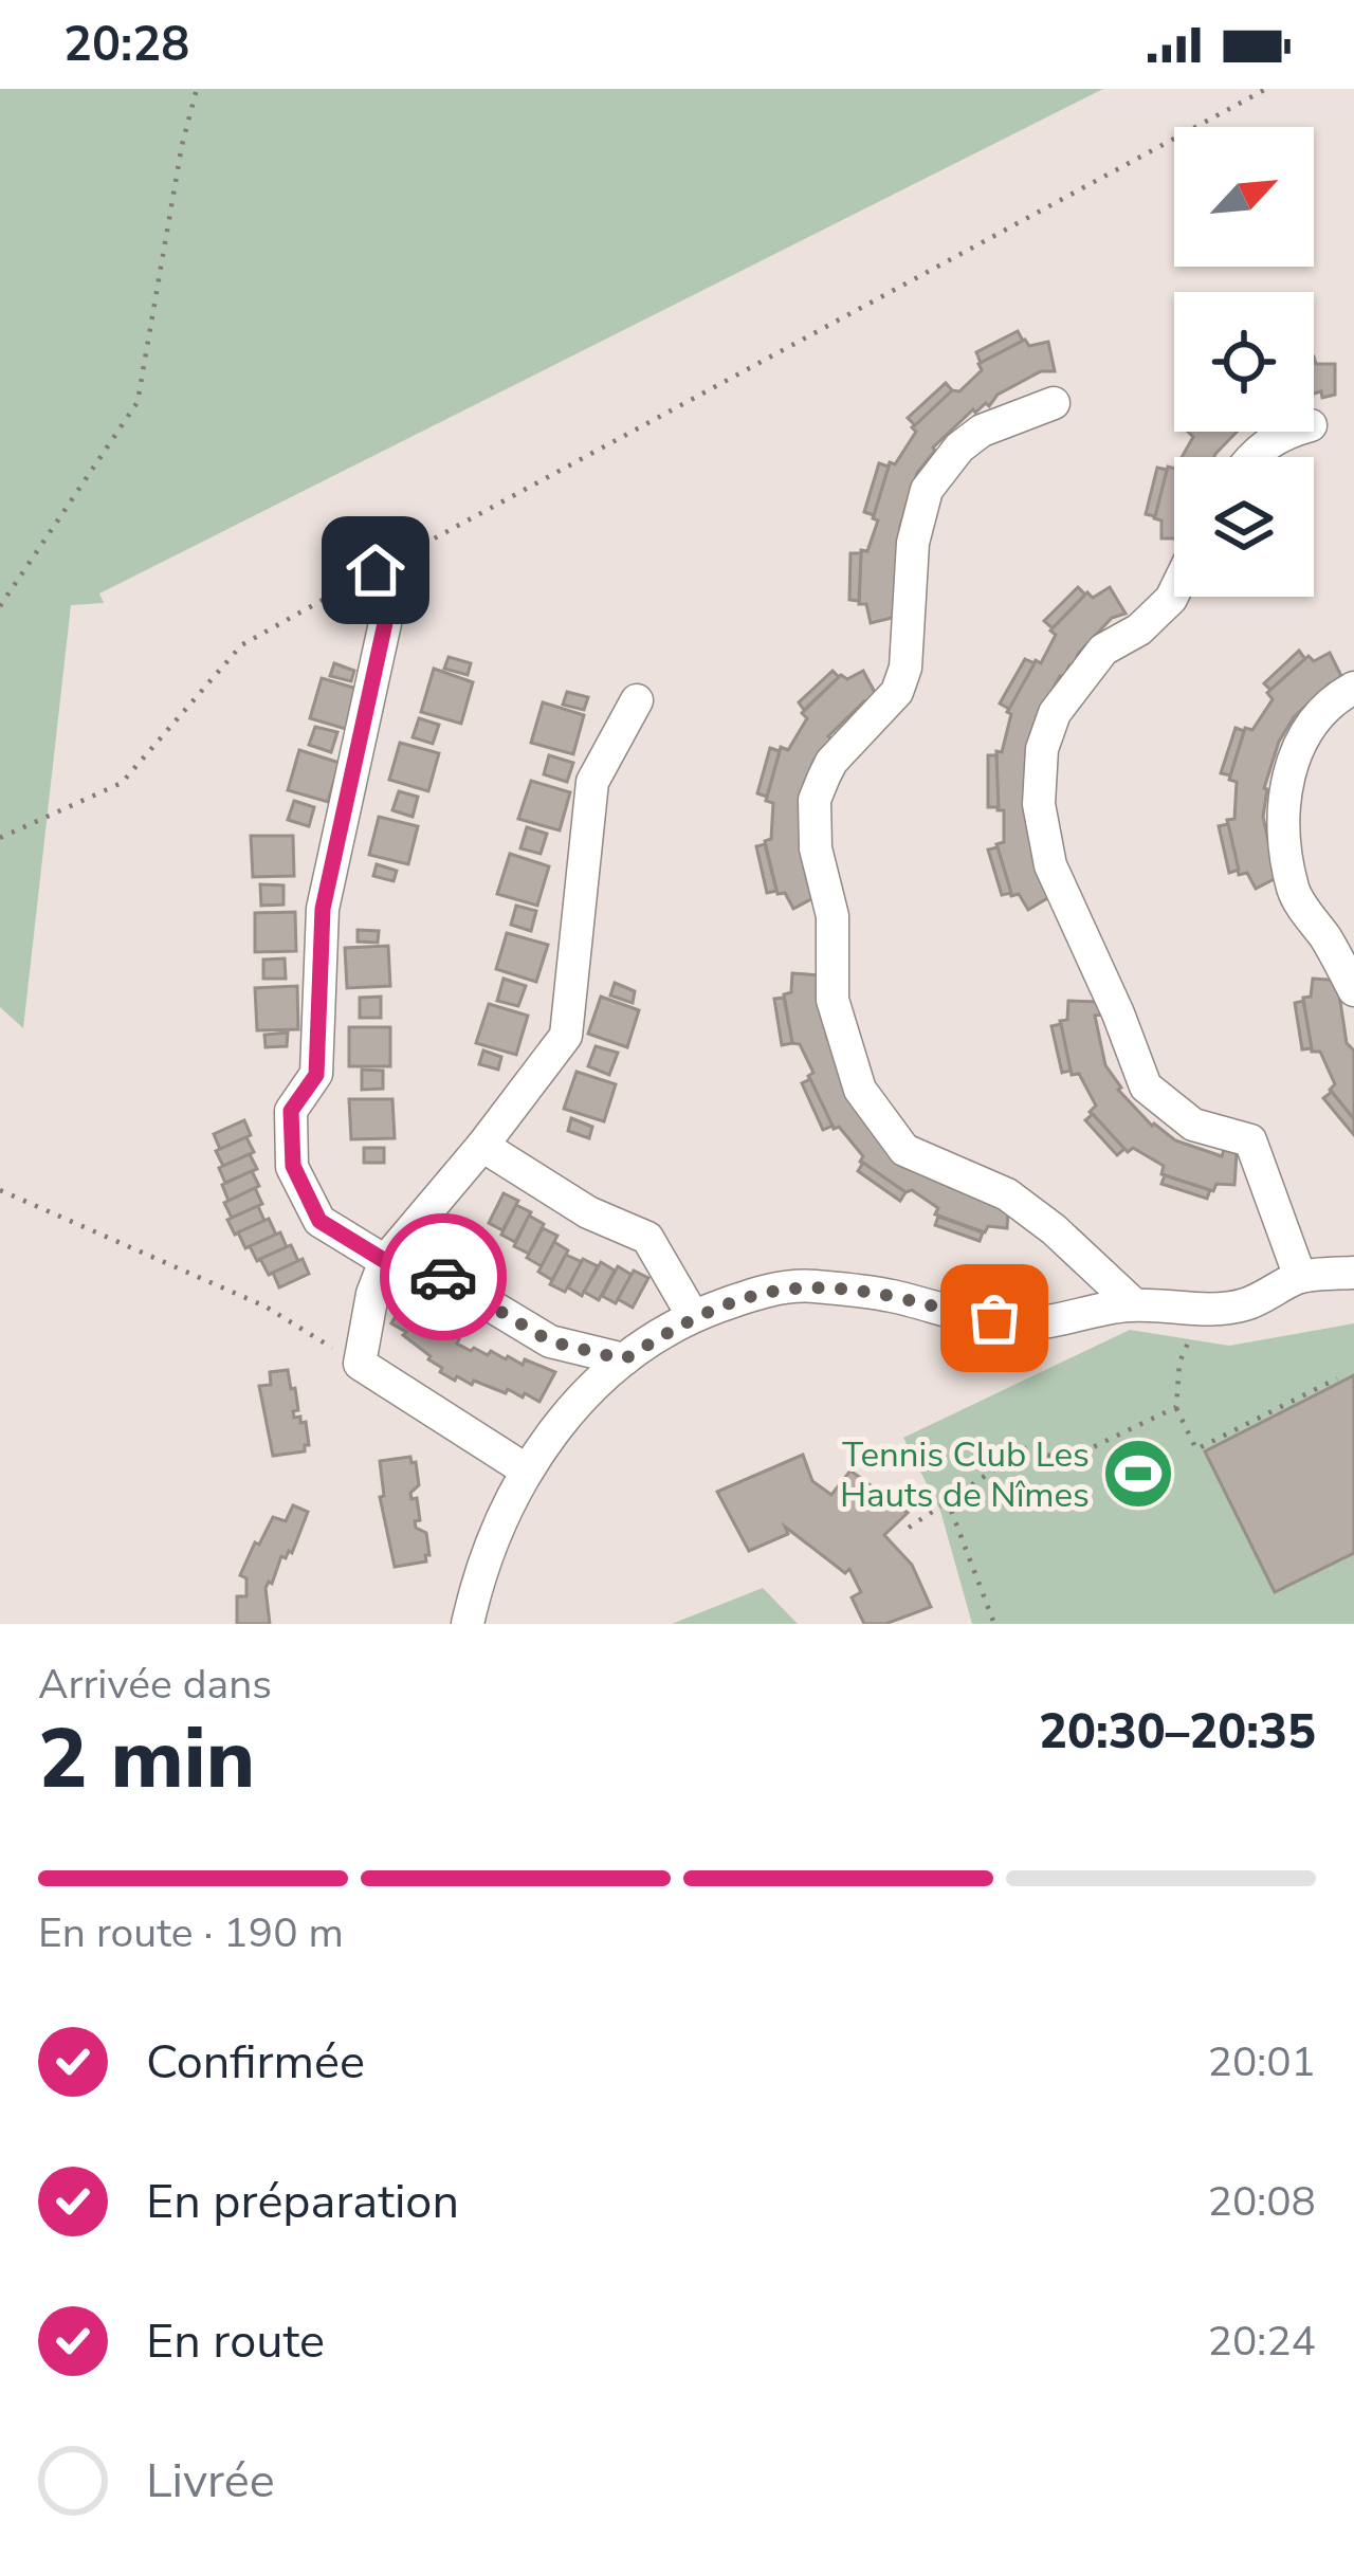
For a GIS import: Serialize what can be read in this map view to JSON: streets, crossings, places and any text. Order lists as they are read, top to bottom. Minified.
{"places":{"sports":["Tennis Club Les Hauts de Nîmes"]},"north":"top right","page":{"status":"20:28","heading":["2 min","Arrivée dans","20:30–20:35"],"bar":"En route · 190 m","list":[["Confirmée","20:01"],["En préparation","20:08"],["En route","20:24"],"Livrée"]}}
